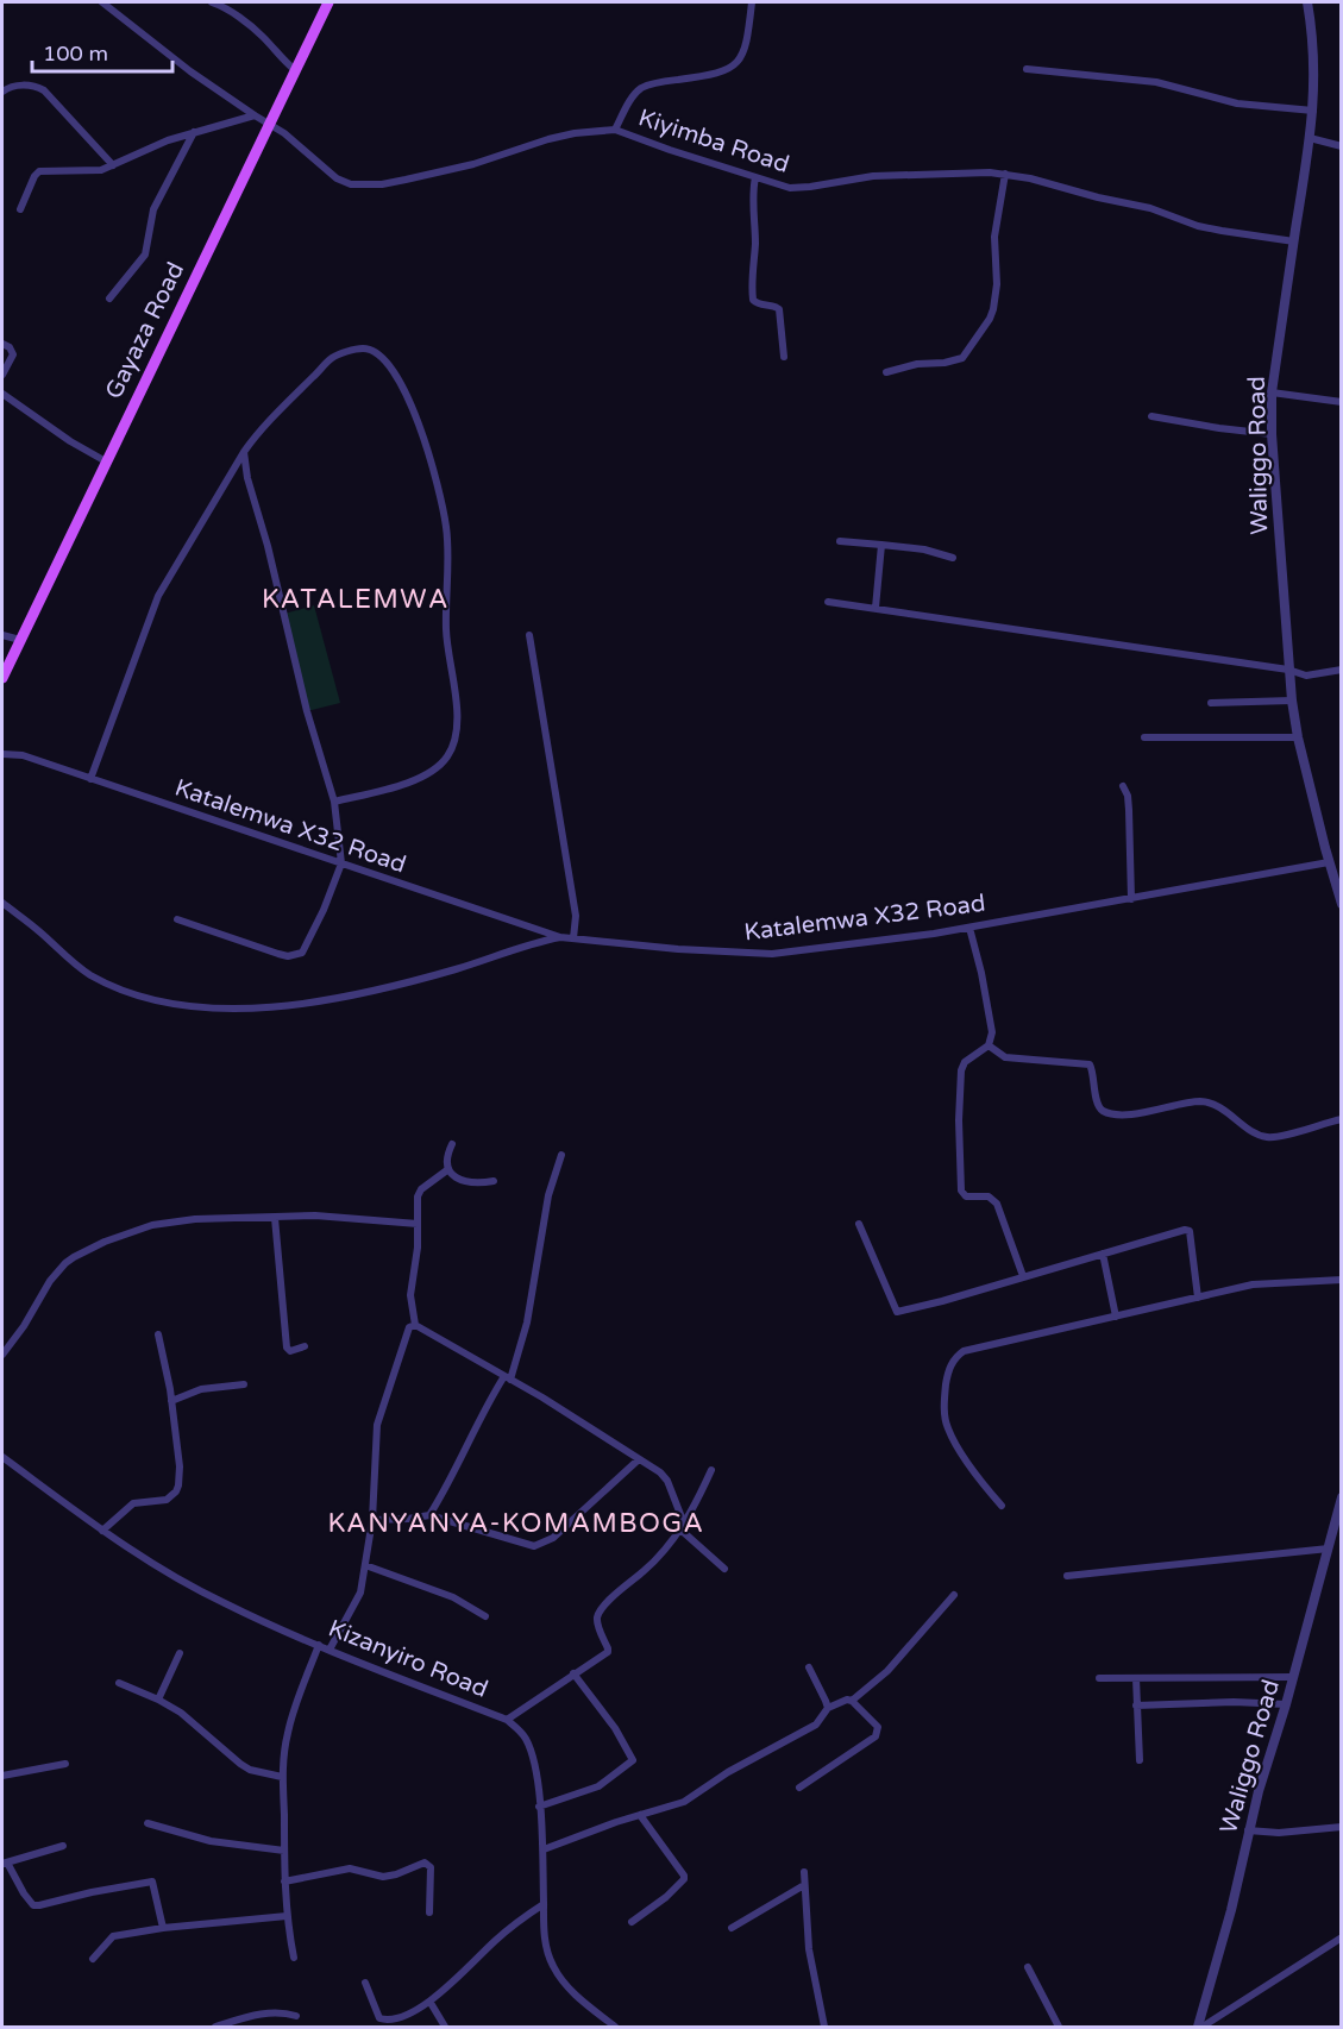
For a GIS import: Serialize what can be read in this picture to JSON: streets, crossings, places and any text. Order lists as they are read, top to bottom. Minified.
{"streets":{"main road":["Gayaza Road"],"street":["Kiyimba Road","Waliggo Road","Katalemwa X32 Road","Kizanyiro Road"]},"crossings":[["Kiyimba Road","Gayaza Road"],["Kiyimba Road","Waliggo Road"],["Waliggo Road","Katalemwa X32 Road"]],"districts":["KATALEMWA","KANYANYA-KOMAMBOGA"],"scale_bar":"100 m"}
